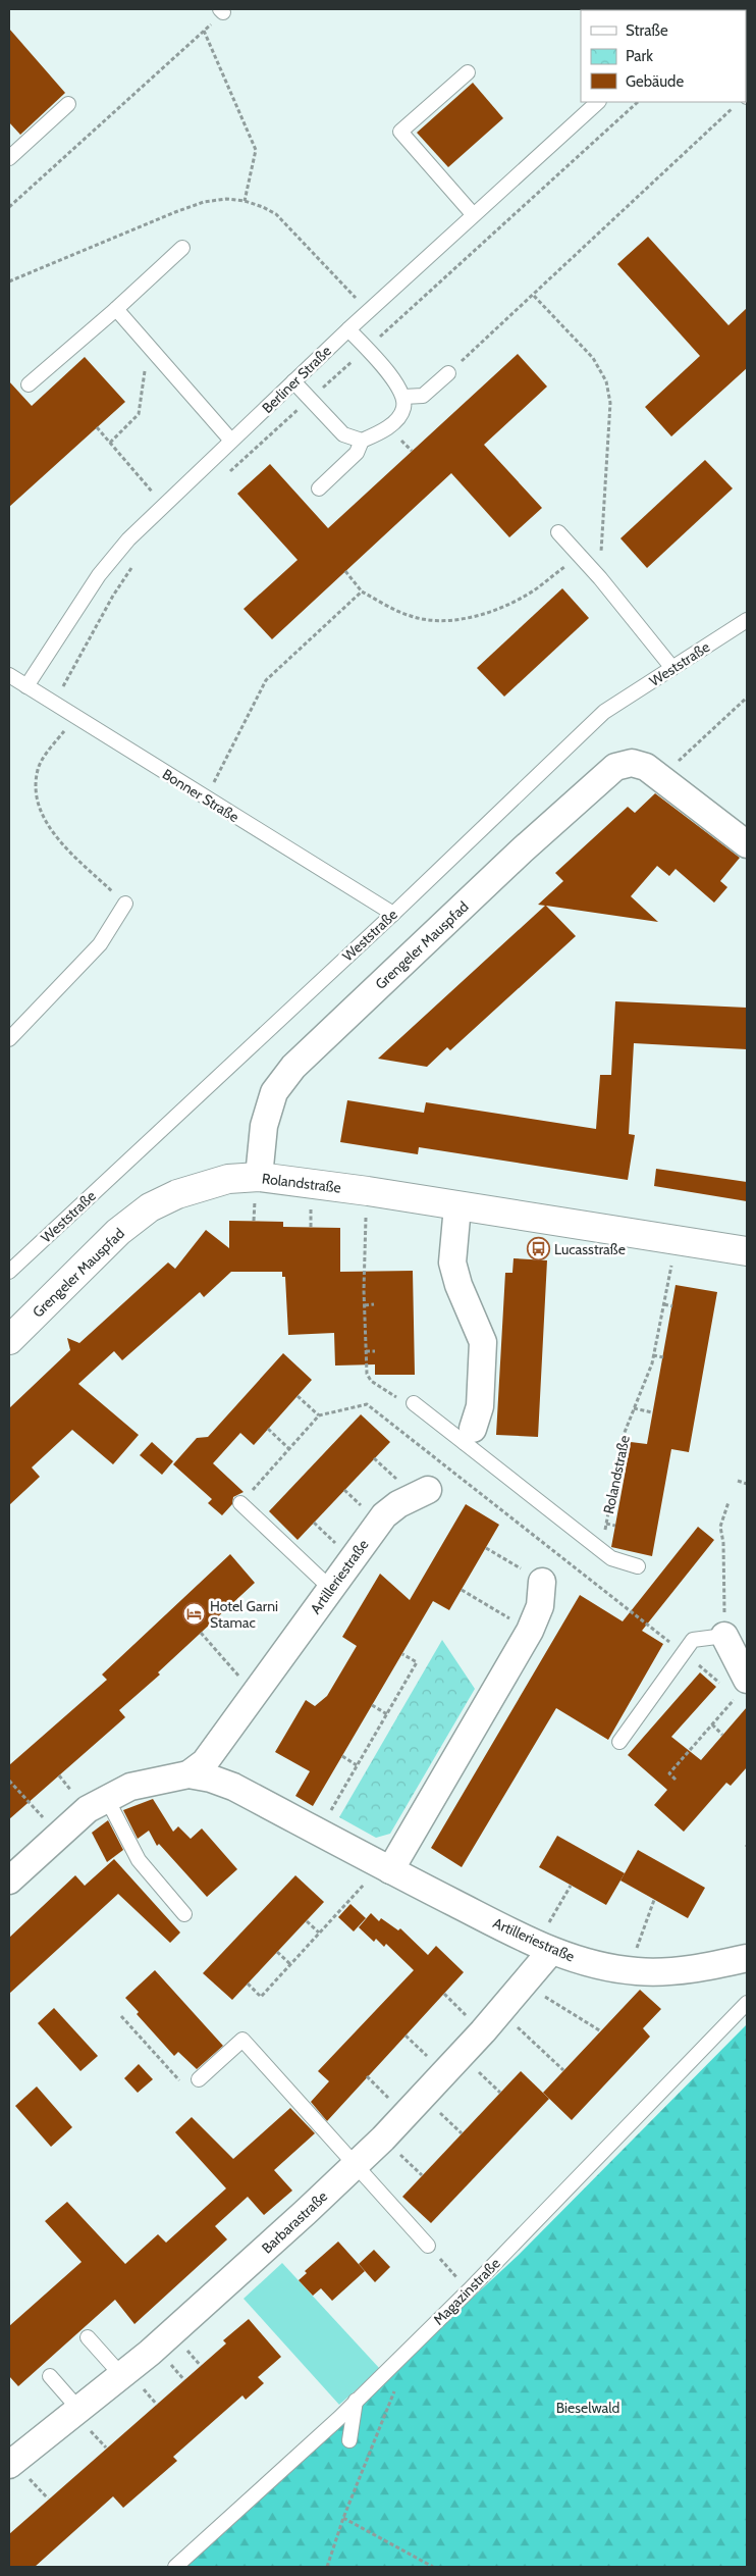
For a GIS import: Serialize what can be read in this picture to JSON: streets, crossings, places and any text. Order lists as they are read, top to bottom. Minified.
{"streets":{"main road":["Grengeler Mauspfad","Rolandstraße"],"street":["Artilleriestraße","Barbarastraße"],"lane":["Berliner Straße","Weststraße","Bonner Straße","Magazinstraße"]},"crossings":[["Berliner Straße","Bonner Straße"],["Weststraße","Bonner Straße"],["Grengeler Mauspfad","Rolandstraße"],["Artilleriestraße","Barbarastraße"]],"parks":["Bieselwald"],"places":{"bus stop":["Lucasstraße"],"hotel":["Hotel Garni Stamac"]},"legend":["Straße","Park","Gebäude"]}
